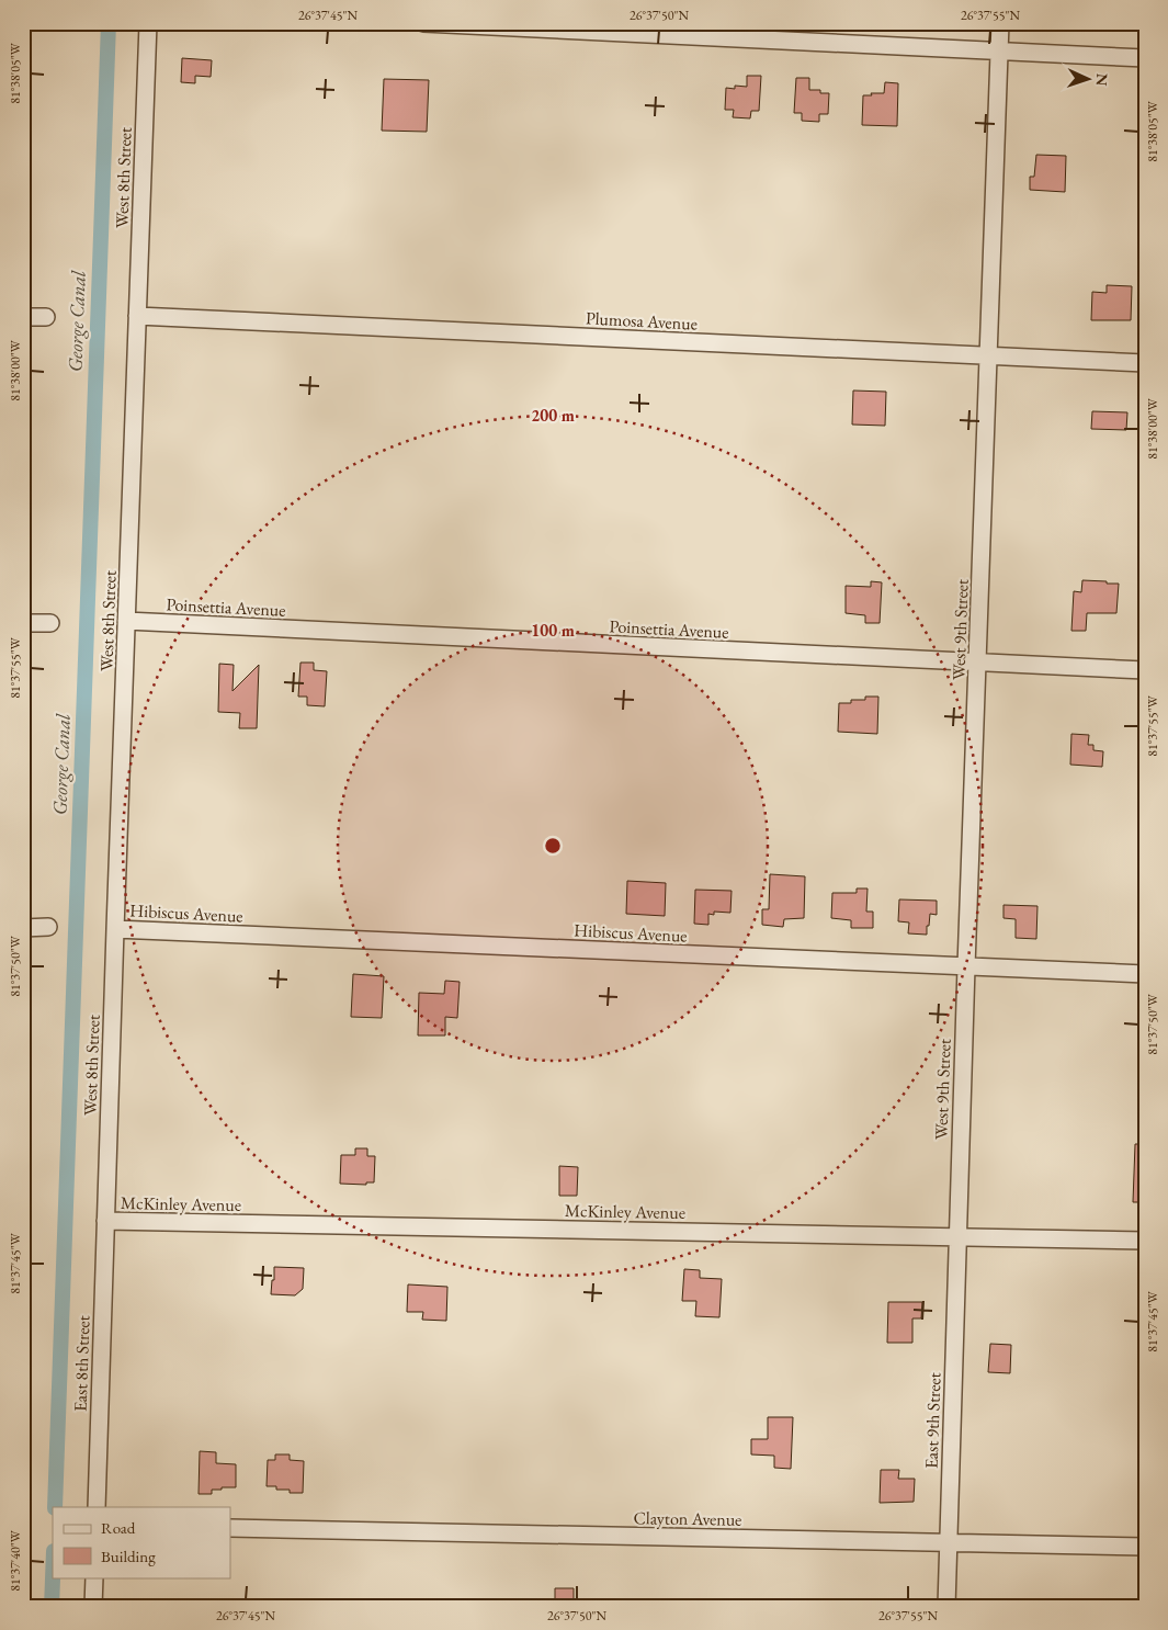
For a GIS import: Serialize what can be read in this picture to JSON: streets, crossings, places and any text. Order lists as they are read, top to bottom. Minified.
{"streets":{"street":["West 8th Street","Plumosa Avenue","Poinsettia Avenue","West 9th Street","Hibiscus Avenue","McKinley Avenue","East 8th Street","East 9th Street","Clayton Avenue"]},"crossings":[["West 8th Street","Plumosa Avenue"],["West 8th Street","Poinsettia Avenue"],["West 8th Street","Hibiscus Avenue"],["West 8th Street","McKinley Avenue"],["West 8th Street","East 8th Street"],["Plumosa Avenue","West 9th Street"],["Poinsettia Avenue","West 9th Street"],["West 9th Street","Hibiscus Avenue"],["West 9th Street","McKinley Avenue"],["West 9th Street","East 9th Street"],["McKinley Avenue","East 8th Street"],["McKinley Avenue","East 9th Street"],["East 9th Street","Clayton Avenue"]],"water":["George Canal"],"legend":["Road","Building"],"north":"right","coordinates":["26°37'45\"N","26°37'50\"N","26°37'55\"N","81°38'05\"W","81°38'00\"W","81°37'55\"W","81°37'50\"W","81°37'45\"W","81°37'40\"W"],"rings":["200 m","100 m"]}
